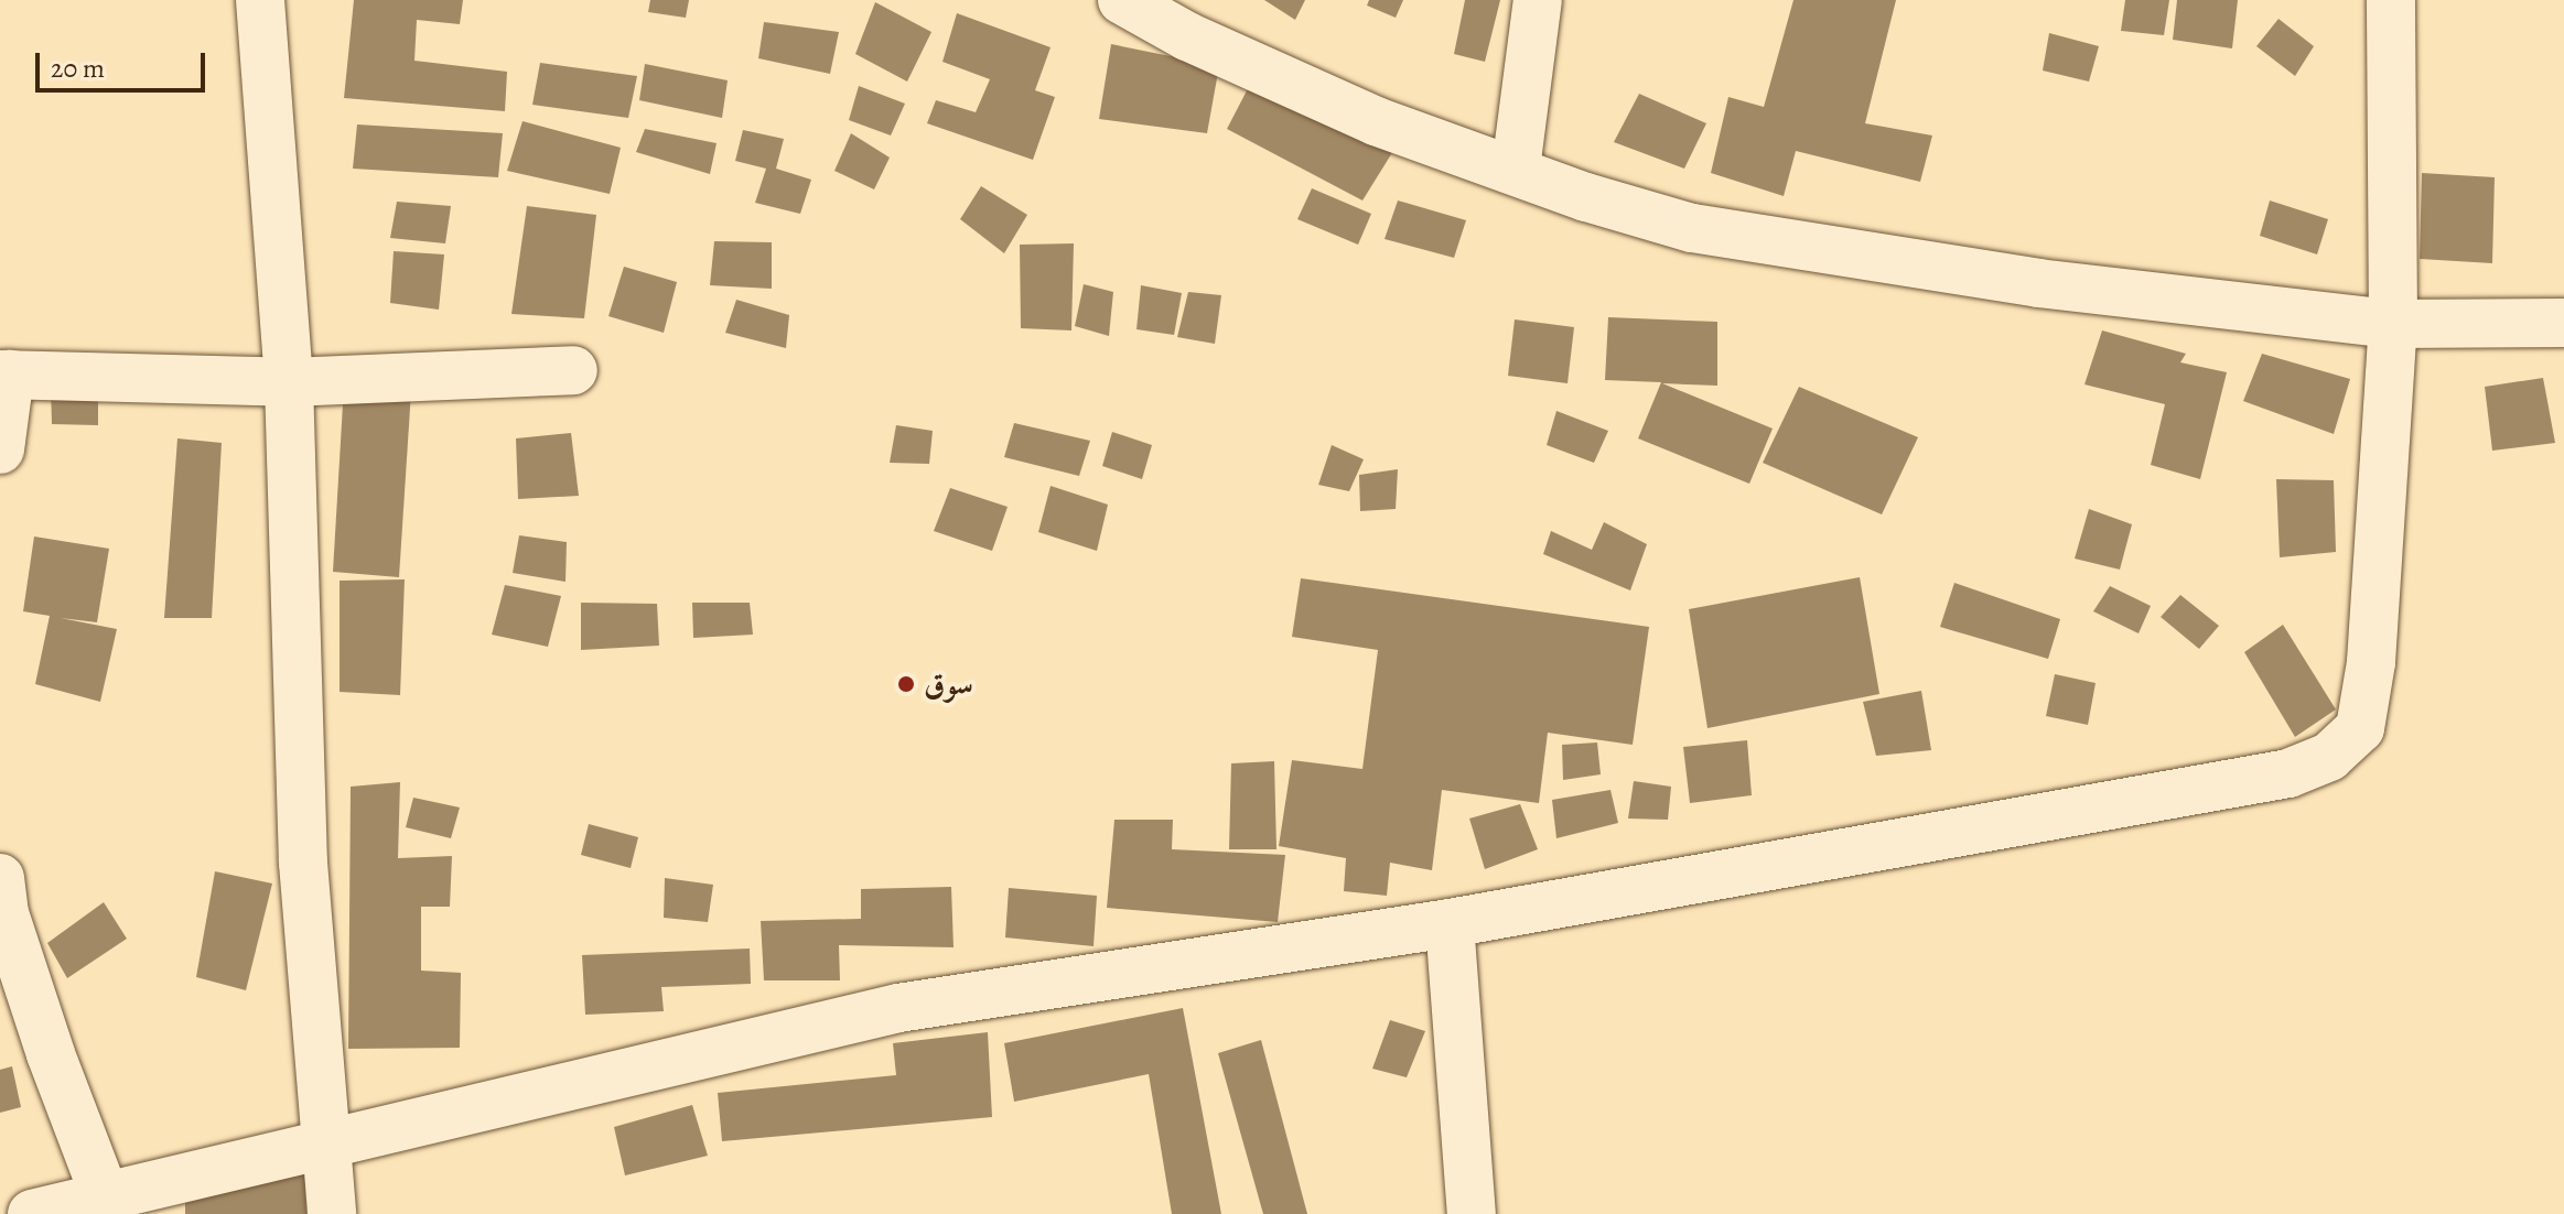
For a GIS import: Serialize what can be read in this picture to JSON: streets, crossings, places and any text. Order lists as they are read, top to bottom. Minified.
{"places":["سوق"],"scale_bar":"20 m"}
